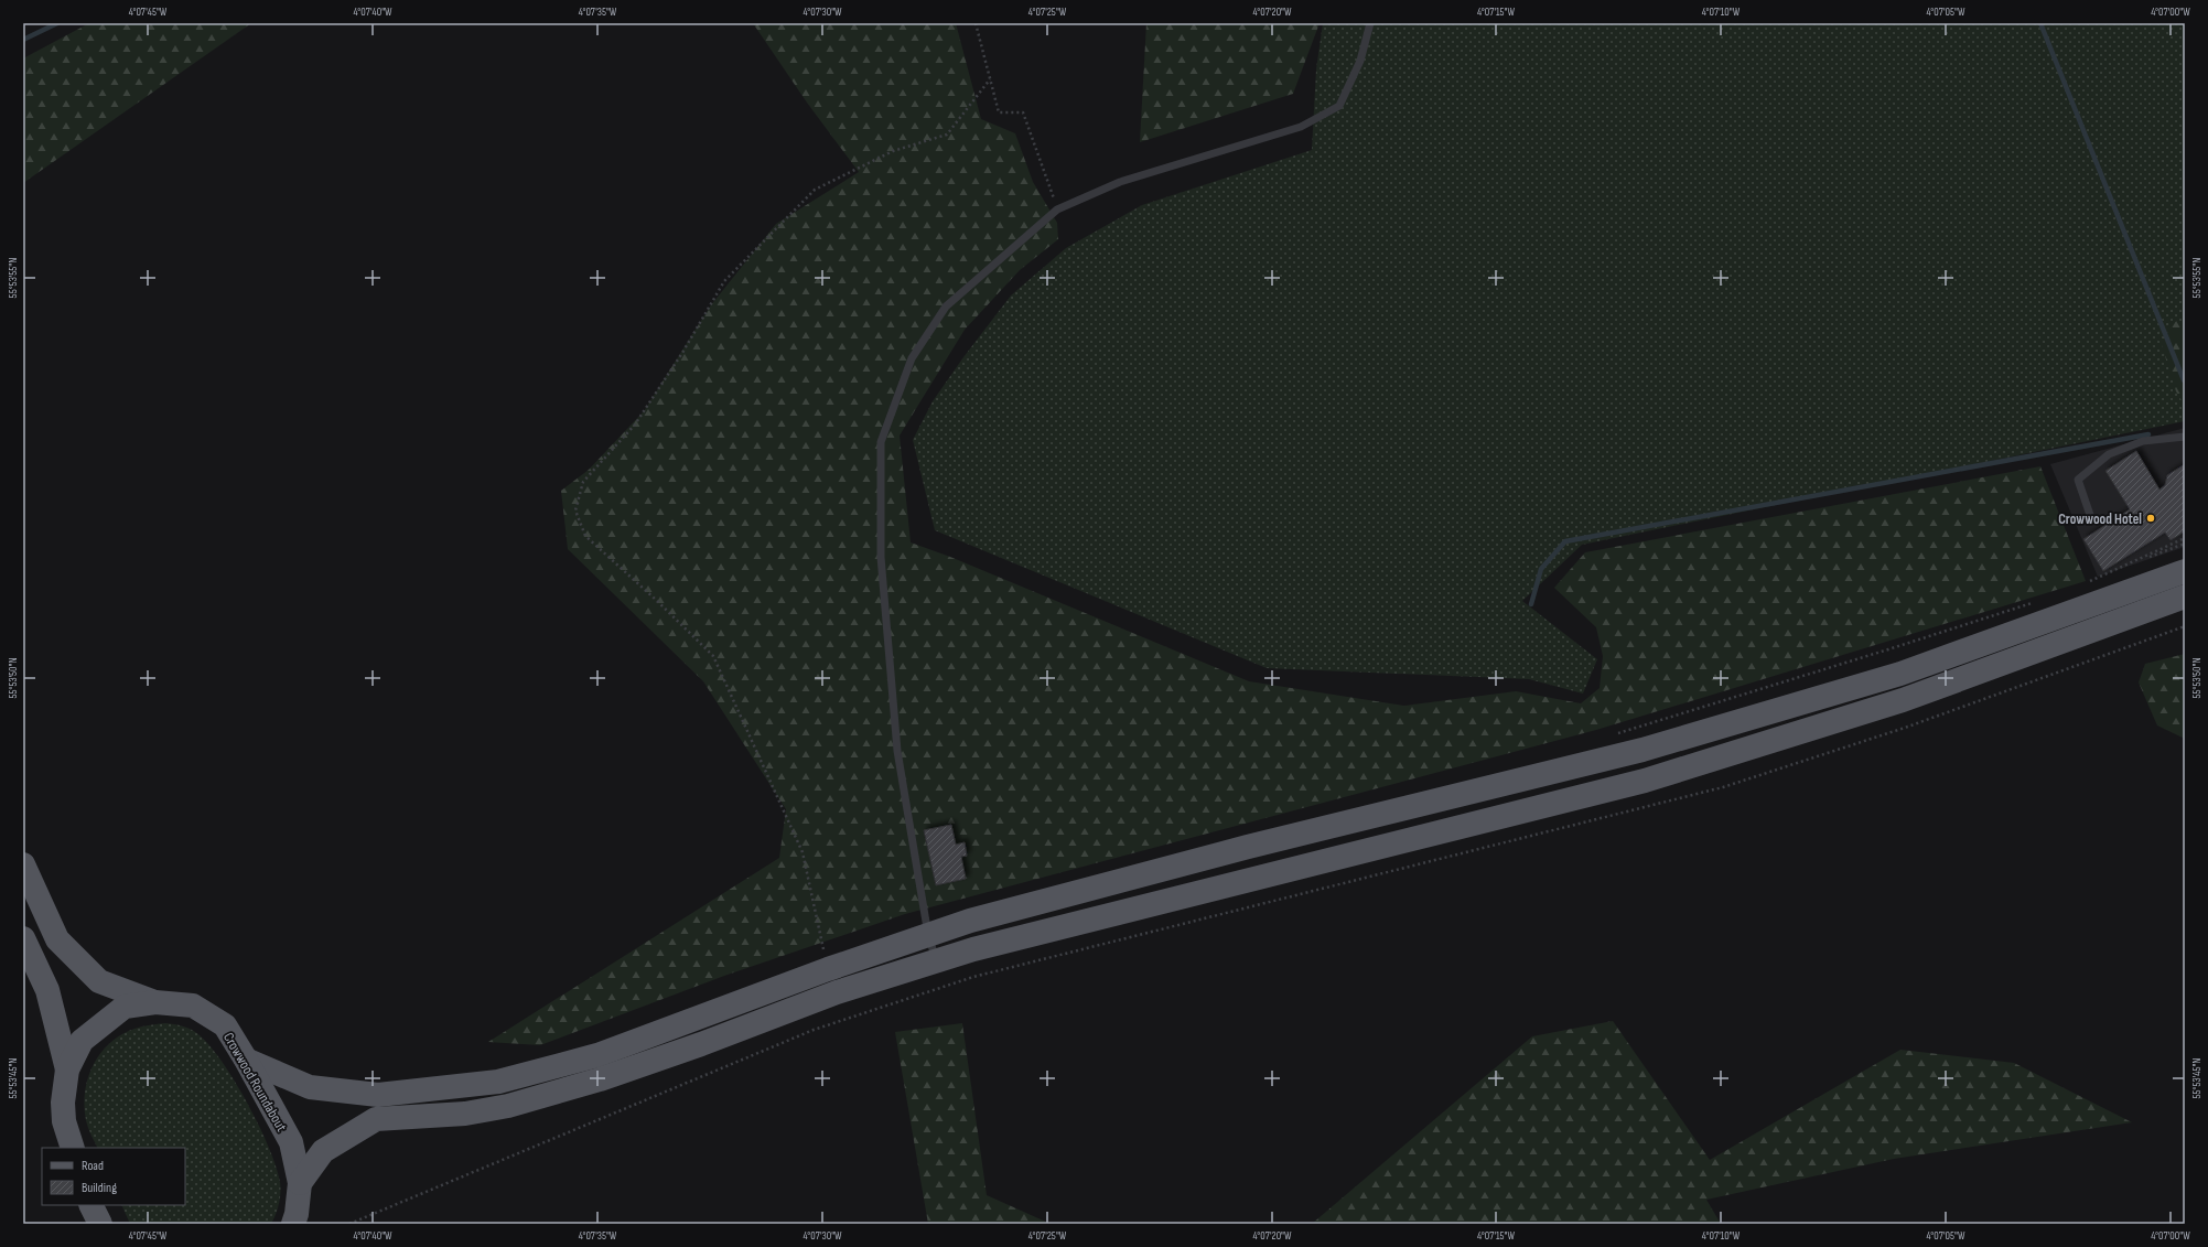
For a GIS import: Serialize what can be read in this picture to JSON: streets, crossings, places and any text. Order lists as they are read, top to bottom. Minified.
{"streets":{"main road":["Crowwood Roundabout"]},"places":["Crowwood Hotel"],"legend":["Road","Building"],"coordinates":["4°07'45\"W","4°07'40\"W","4°07'35\"W","4°07'30\"W","4°07'25\"W","4°07'20\"W","4°07'15\"W","4°07'10\"W","4°07'05\"W","4°07'00\"W","55°53'55\"N","55°53'50\"N","55°53'45\"N"]}
